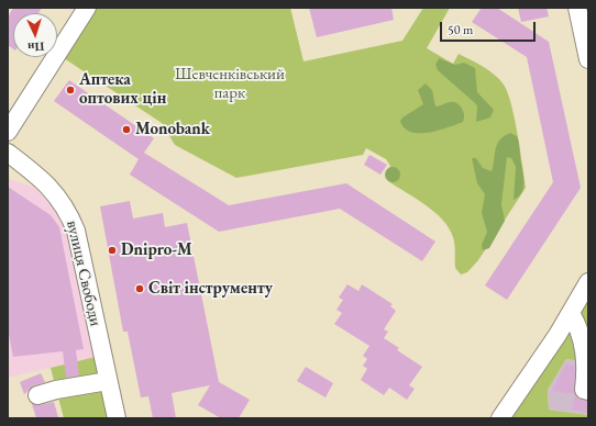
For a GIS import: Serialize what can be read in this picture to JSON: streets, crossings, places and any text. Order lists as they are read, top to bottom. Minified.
{"streets":{"street":["вулиця Свободи"]},"parks":["Шевченківський парк"],"places":["Аптека оптових цін","Monobank","Dnipro-M","Світ інструменту"],"scale_bar":"50 m","north":"bottom"}
